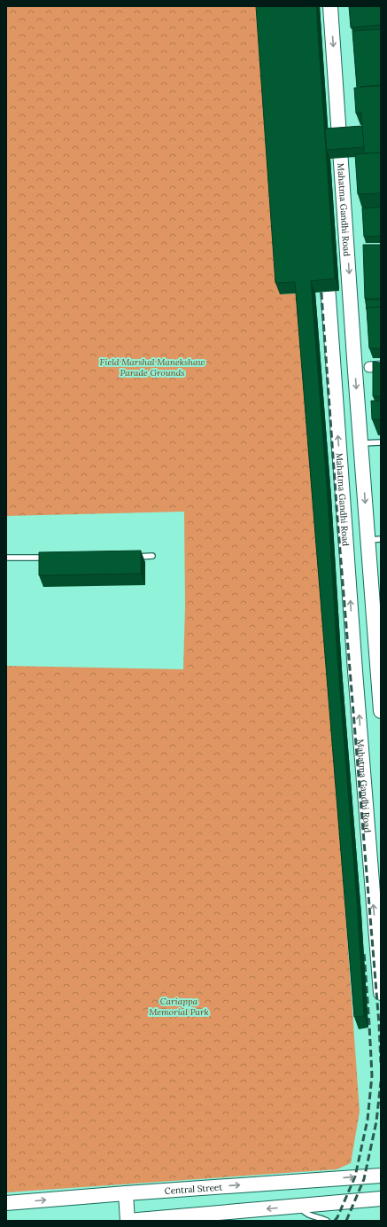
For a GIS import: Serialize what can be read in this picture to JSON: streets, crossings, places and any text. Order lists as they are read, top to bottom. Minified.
{"streets":{"main road":["Mahatma Gandhi Road","Central Street"]},"parks":["Field Marshal Manekshaw Parade Grounds","Cariappa Memorial Park"]}
